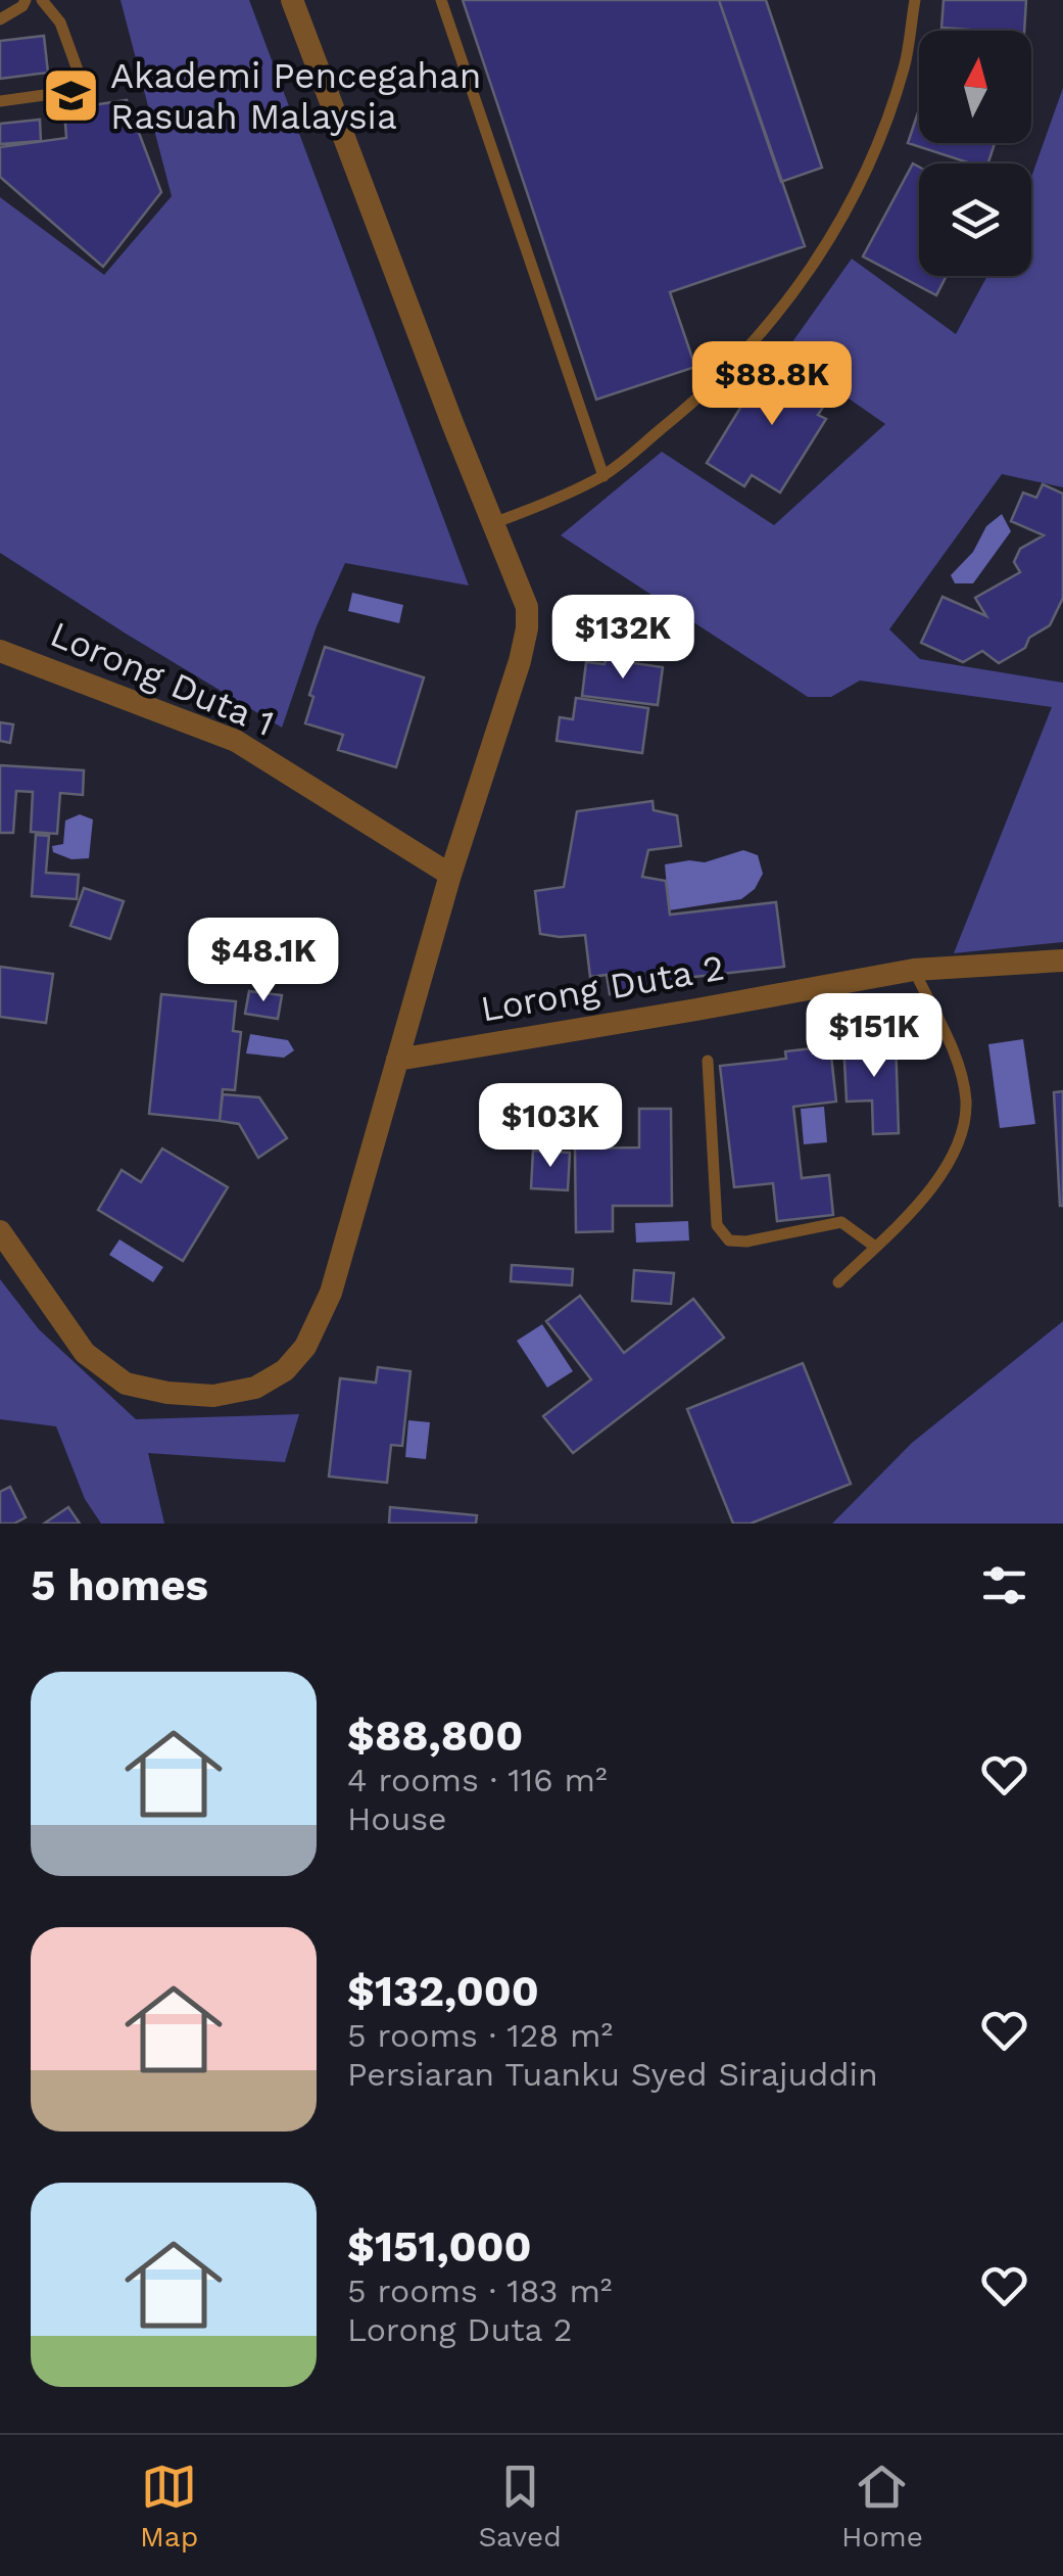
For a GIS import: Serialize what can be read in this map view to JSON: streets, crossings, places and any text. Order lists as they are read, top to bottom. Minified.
{"streets":{"street":["Lorong Duta 1","Lorong Duta 2"]},"places":{"school or university":["Akademi Pencegahan Rasuah Malaysia"]},"north":"top","page":{"price":["$88.8K","$132K","$48.1K","$151K","$103K"],"heading":"5 homes","list":[{"name":"$88,800","note":"4 rooms · 116 m² · House"},{"name":"$132,000","note":"5 rooms · 128 m² · Persiaran Tuanku Syed Sirajuddin"},{"name":"$151,000","note":"5 rooms · 183 m² · Lorong Duta 2"}],"tabs":["Map","Saved","Home"]}}
